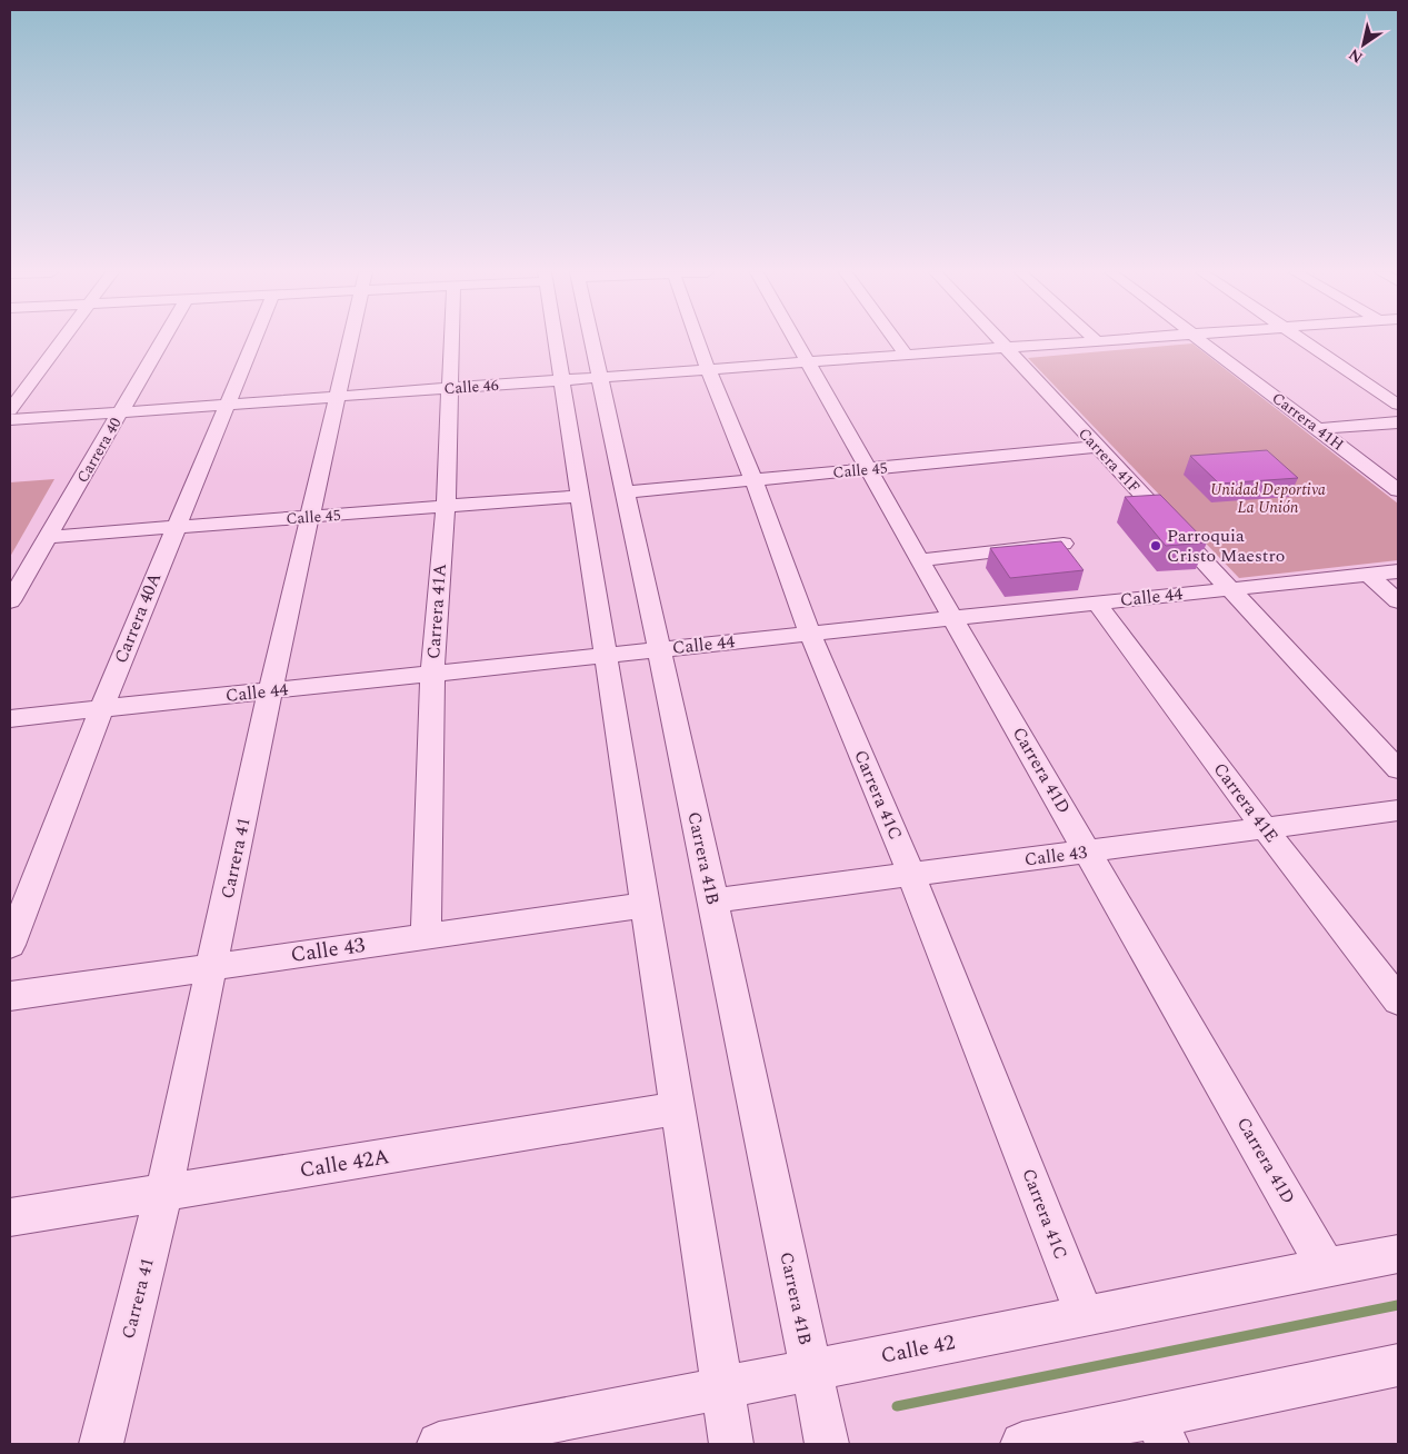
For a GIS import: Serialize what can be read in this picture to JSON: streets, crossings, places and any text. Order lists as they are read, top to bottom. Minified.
{"streets":{"street":["Calle 46","Carrera 41H","Carrera 40","Carrera 41F","Calle 45","Calle 44","Carrera 41A","Carrera 40A","Carrera 41D","Carrera 41C","Carrera 41E","Calle 43","Carrera 41","Carrera 41B","Calle 42A","Calle 42"]},"crossings":[["Calle 46","Carrera 40"],["Calle 46","Carrera 41F"],["Calle 46","Carrera 41A"],["Calle 46","Carrera 40A"],["Calle 46","Carrera 41D"],["Calle 46","Carrera 41C"],["Calle 46","Carrera 41"],["Calle 46","Carrera 41B"],["Carrera 40","Calle 45"],["Carrera 41F","Calle 45"],["Carrera 41F","Calle 44"],["Calle 45","Carrera 41A"],["Calle 45","Carrera 40A"],["Calle 45","Carrera 41D"],["Calle 45","Carrera 41C"],["Calle 45","Carrera 41"],["Calle 45","Carrera 41B"],["Calle 44","Carrera 41A"],["Calle 44","Carrera 40A"],["Calle 44","Carrera 41D"],["Calle 44","Carrera 41C"],["Calle 44","Carrera 41E"],["Calle 44","Carrera 41"],["Calle 44","Carrera 41B"],["Carrera 41A","Calle 43"],["Carrera 41D","Calle 43"],["Carrera 41D","Calle 42"],["Carrera 41C","Calle 43"],["Carrera 41C","Calle 42"],["Carrera 41E","Calle 43"],["Calle 43","Carrera 41"],["Calle 43","Carrera 41B"],["Carrera 41","Calle 42A"],["Carrera 41B","Calle 42"]],"parks":["Unidad Deportiva La Unión"],"places":["Parroquia Cristo Maestro"],"north":"bottom left"}
